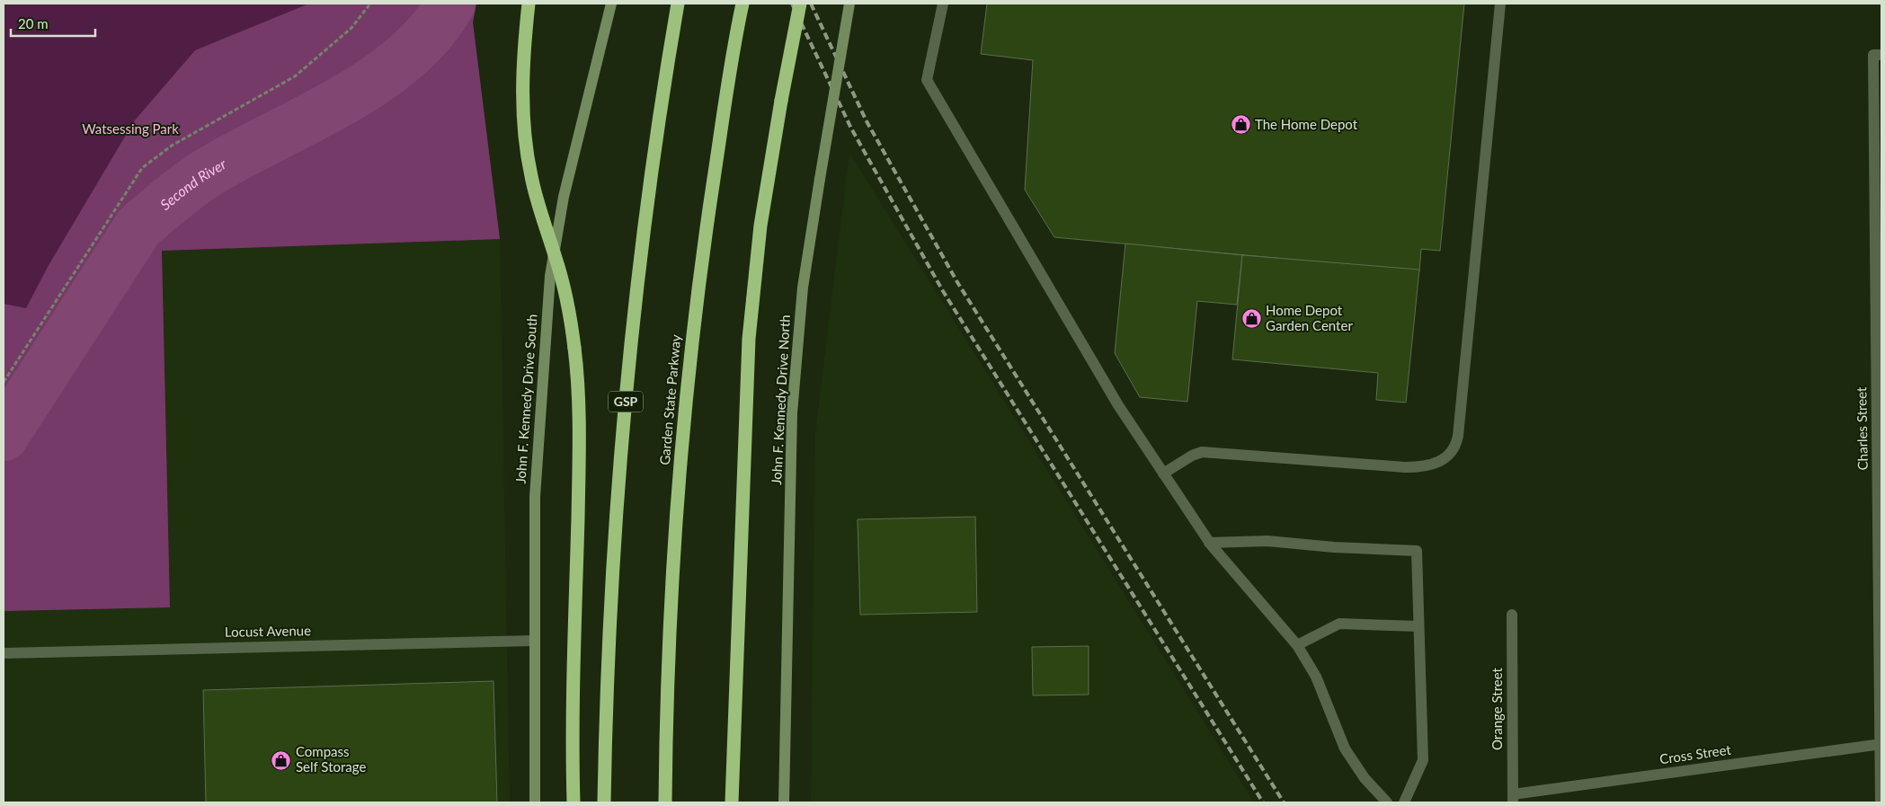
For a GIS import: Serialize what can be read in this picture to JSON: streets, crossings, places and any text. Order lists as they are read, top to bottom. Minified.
{"streets":{"highway":["Garden State Parkway","GSP"],"main road":["John F. Kennedy Drive South","John F. Kennedy Drive North"],"street":["Charles Street","Locust Avenue","Orange Street","Cross Street"]},"crossings":[["John F. Kennedy Drive South","Locust Avenue"],["Charles Street","Cross Street"],["Orange Street","Cross Street"]],"water":["Second River"],"parks":["Watsessing Park"],"places":{"shop":["The Home Depot","Home Depot Garden Center","Compass Self Storage"]},"scale_bar":"20 m"}
